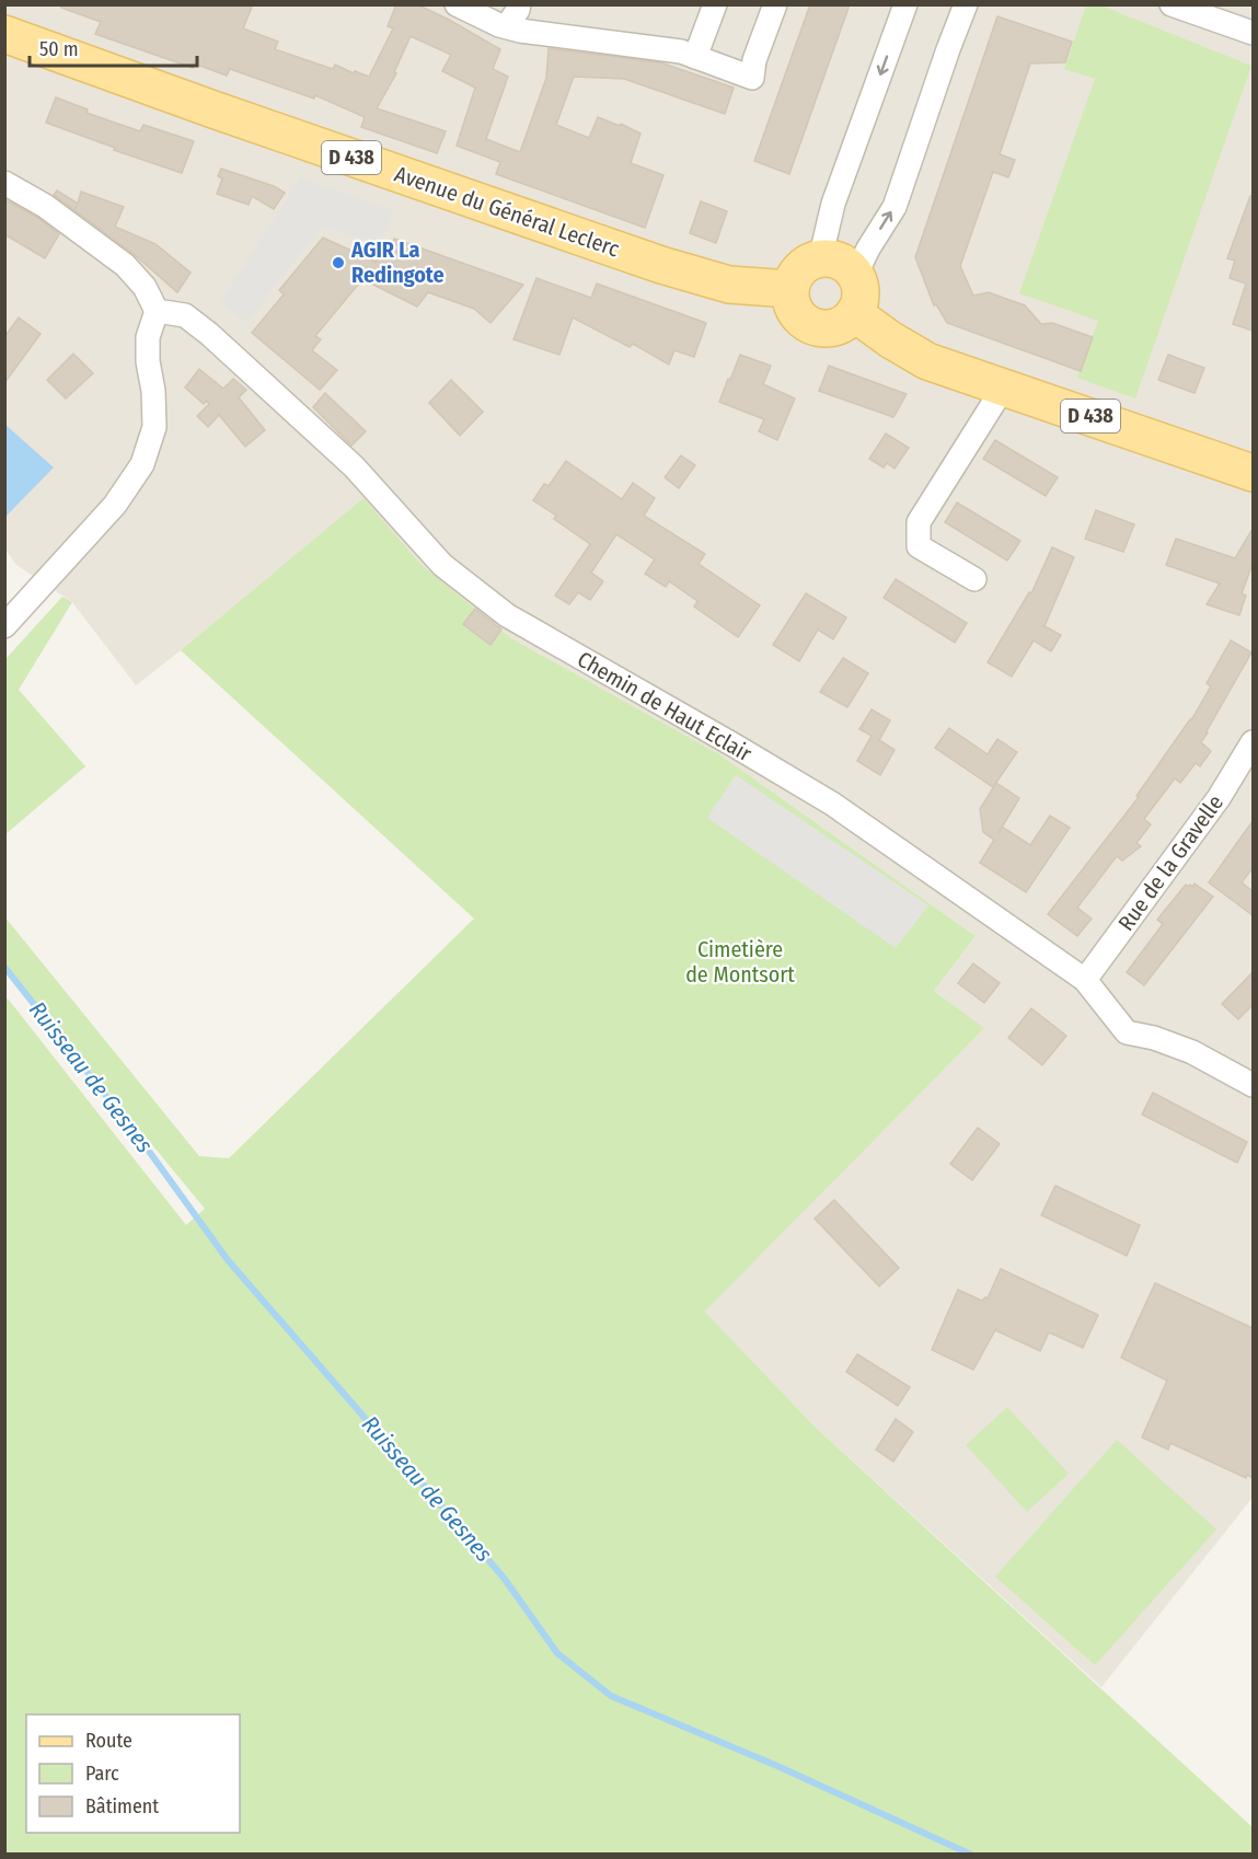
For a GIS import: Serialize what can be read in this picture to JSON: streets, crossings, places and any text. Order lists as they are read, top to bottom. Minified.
{"streets":{"main road":["D 438","Avenue du Général Leclerc"],"street":["Chemin de Haut Eclair","Rue de la Gravelle"]},"crossings":[["D 438","Avenue du Général Leclerc"],["Chemin de Haut Eclair","Rue de la Gravelle"]],"water":["Ruisseau de Gesnes"],"parks":["Cimetière de Montsort"],"places":["AGIR La Redingote"],"legend":["Route","Parc","Bâtiment"],"scale_bar":"50 m"}
